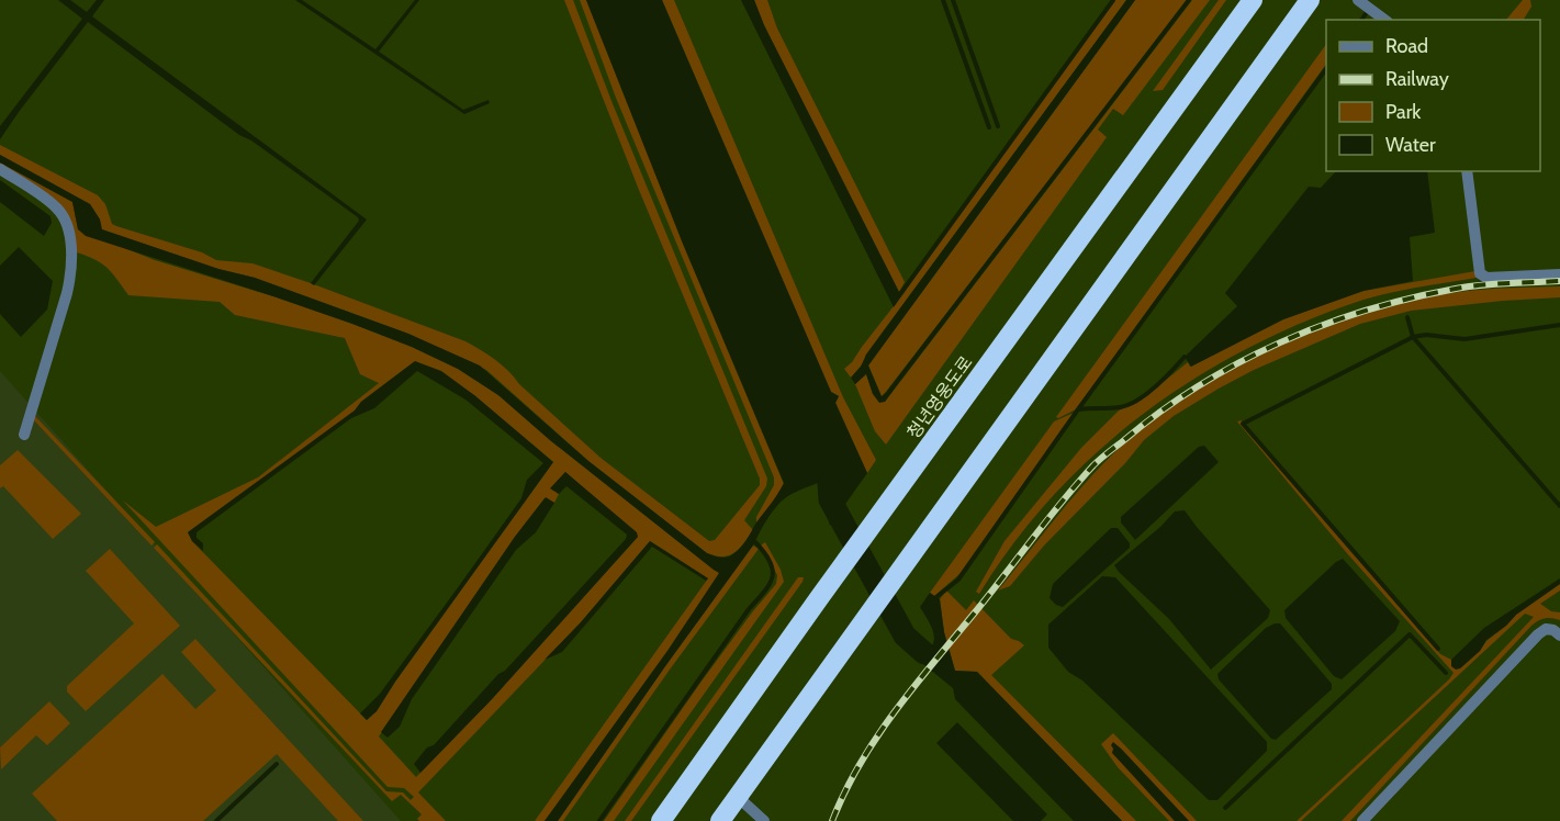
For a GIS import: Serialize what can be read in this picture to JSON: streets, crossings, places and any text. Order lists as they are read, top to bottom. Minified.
{"streets":{"highway":["청년영웅도로"]},"legend":["Road","Railway","Park","Water"]}
